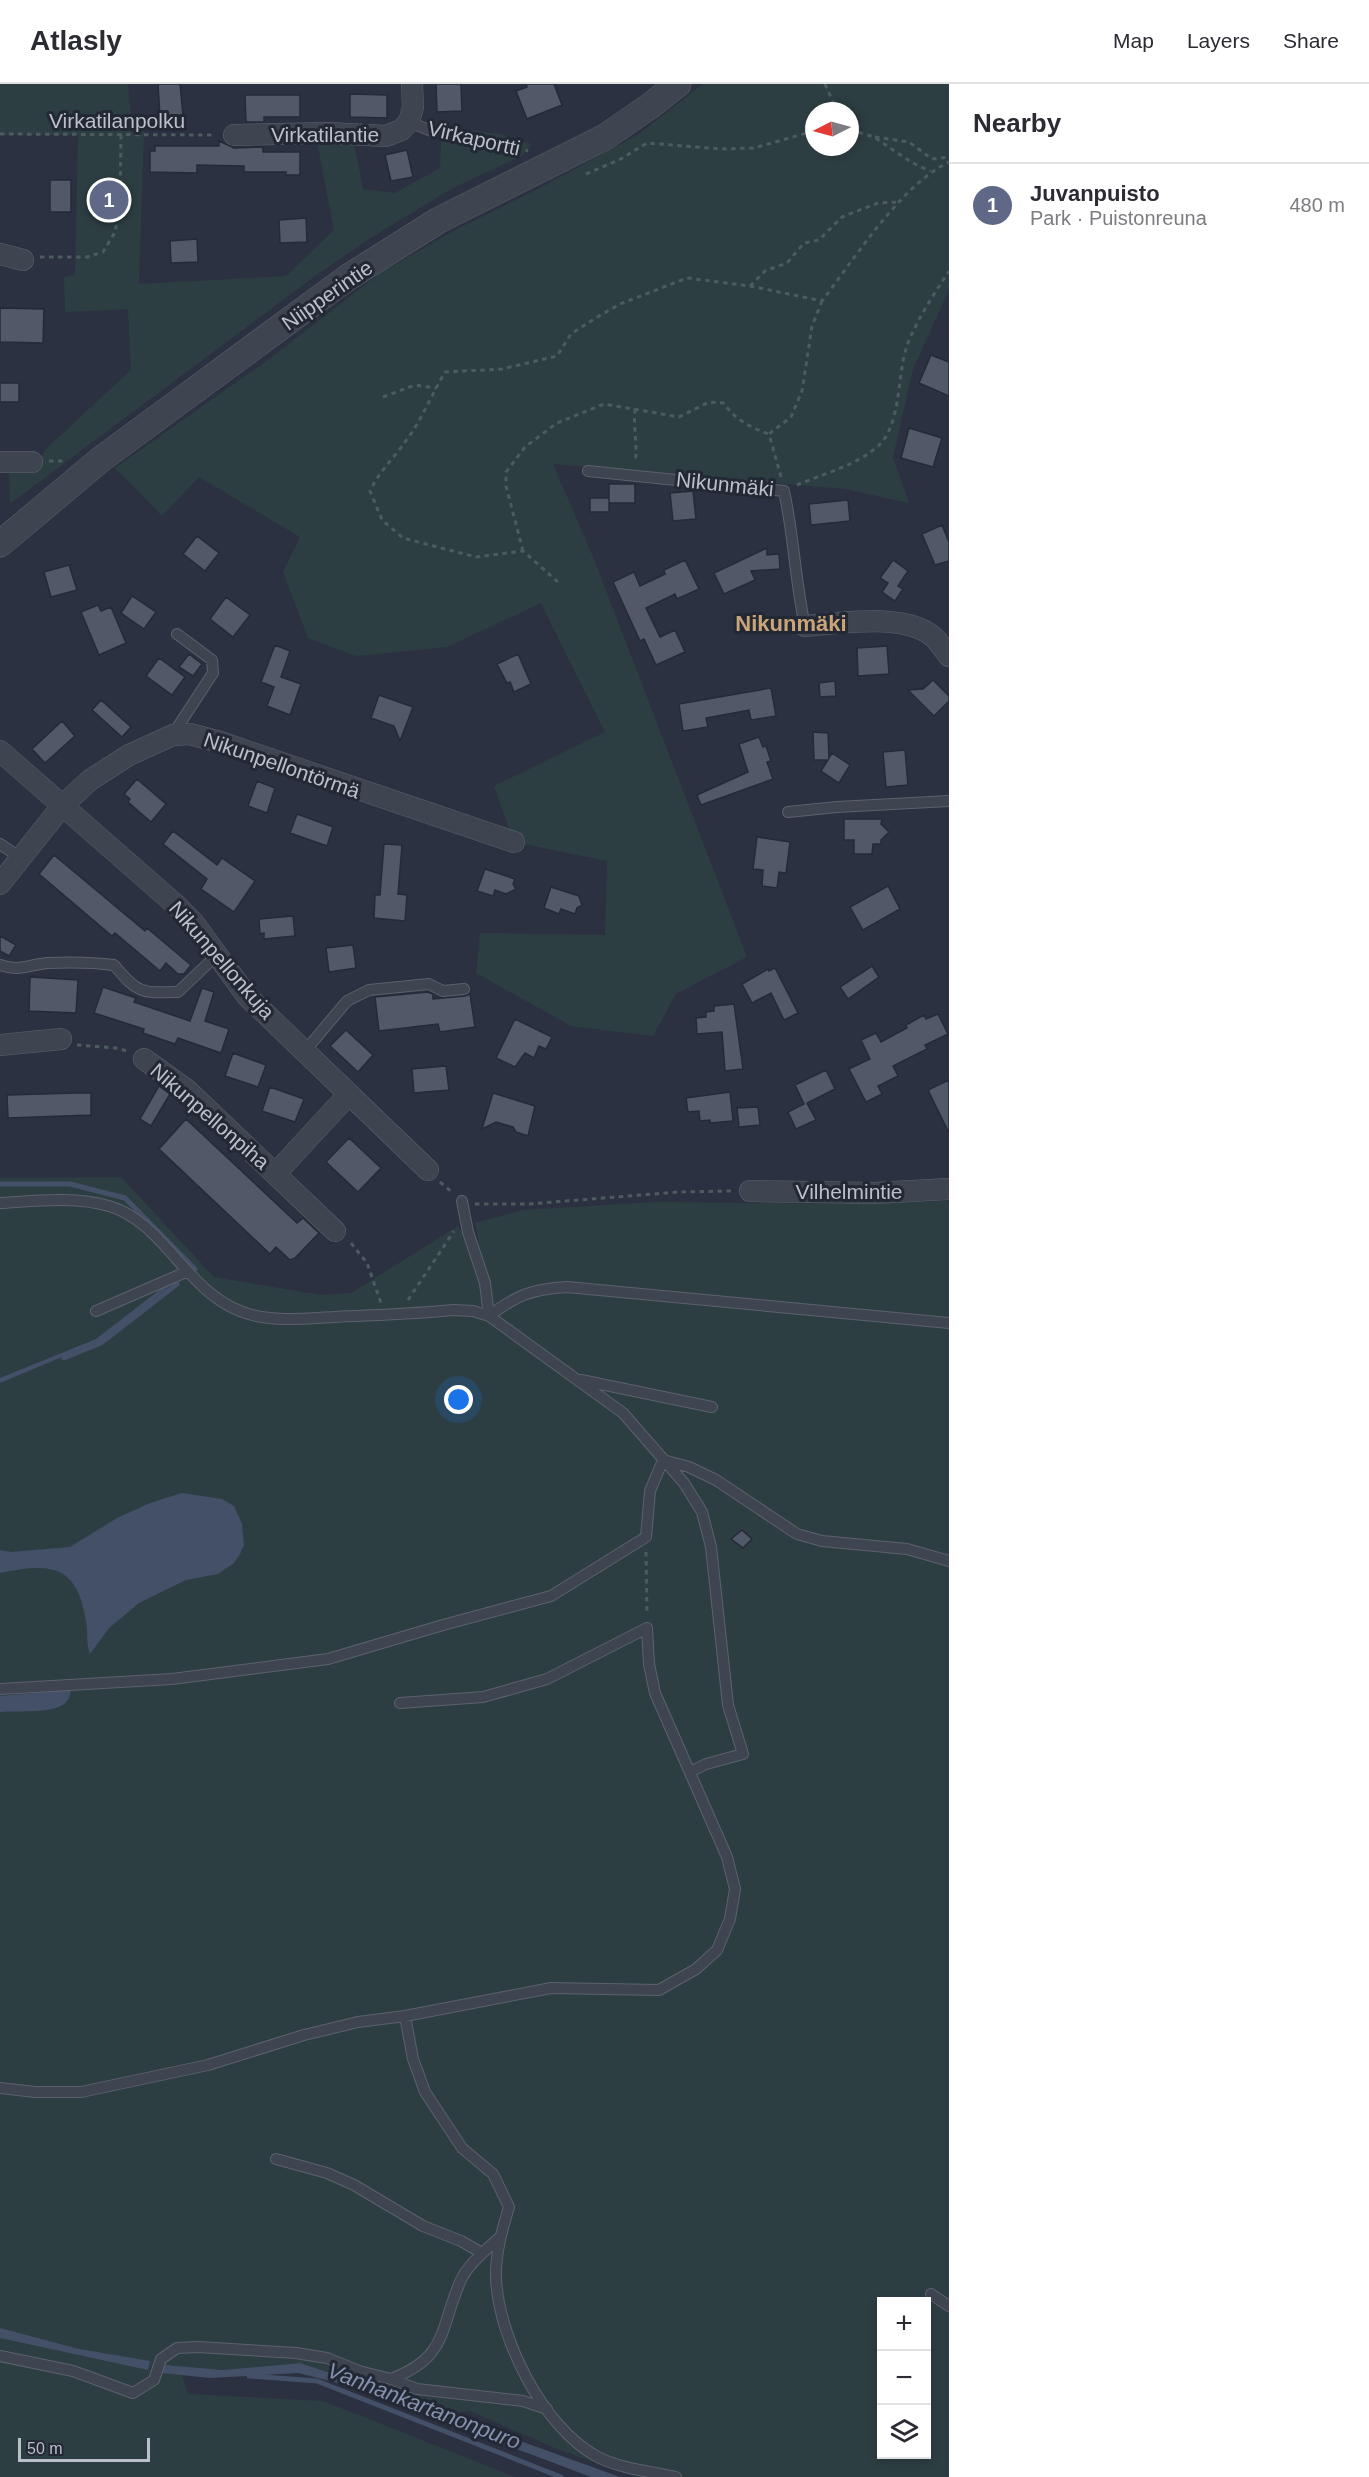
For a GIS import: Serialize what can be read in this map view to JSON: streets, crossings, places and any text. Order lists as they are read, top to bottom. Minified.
{"streets":{"street":["Virkatilantie","Niipperintie","Nikunmäki","Nikunpellontörmä","Nikunpellonkuja","Nikunpellonpiha","Vilhelmintie"],"lane":["Virkaportti"],"path":["Virkatilanpolku"]},"crossings":[["Virkatilanpolku","Virkatilantie"],["Virkatilantie","Virkaportti"],["Nikunpellontörmä","Nikunpellonkuja"],["Nikunpellonkuja","Nikunpellonpiha"]],"districts":["Nikunmäki"],"water":["Vanhankartanonpuro"],"scale_bar":"50 m","north":"left","page":{"header":"Atlasly","nav":["Map","Layers","Share"],"heading":"Nearby","list":[{"mark":"1","name":"Juvanpuisto","note":"Park · Puistonreuna","value":"480 m"}],"pins":"1","map_buttons":["+","−"],"scale":"50 m"}}
